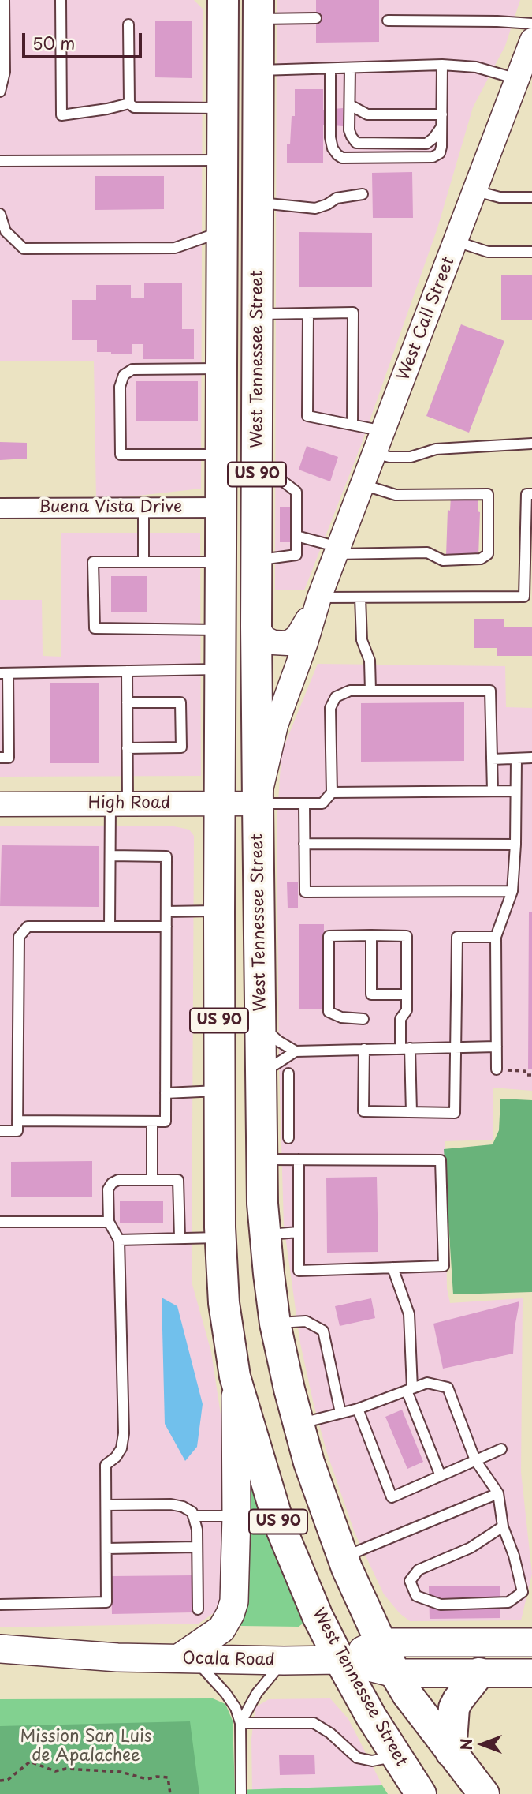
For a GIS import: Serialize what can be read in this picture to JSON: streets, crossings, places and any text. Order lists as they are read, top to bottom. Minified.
{"streets":{"main road":["West Tennessee Street","US 90","Ocala Road"],"street":["West Call Street","Buena Vista Drive","High Road"]},"crossings":[["West Call Street","West Tennessee Street"],["West Call Street","High Road"],["West Tennessee Street","Buena Vista Drive"],["West Tennessee Street","High Road"],["West Tennessee Street","Ocala Road"]],"parks":["Mission San Luis de Apalachee"],"scale_bar":"50 m","north":"left"}
